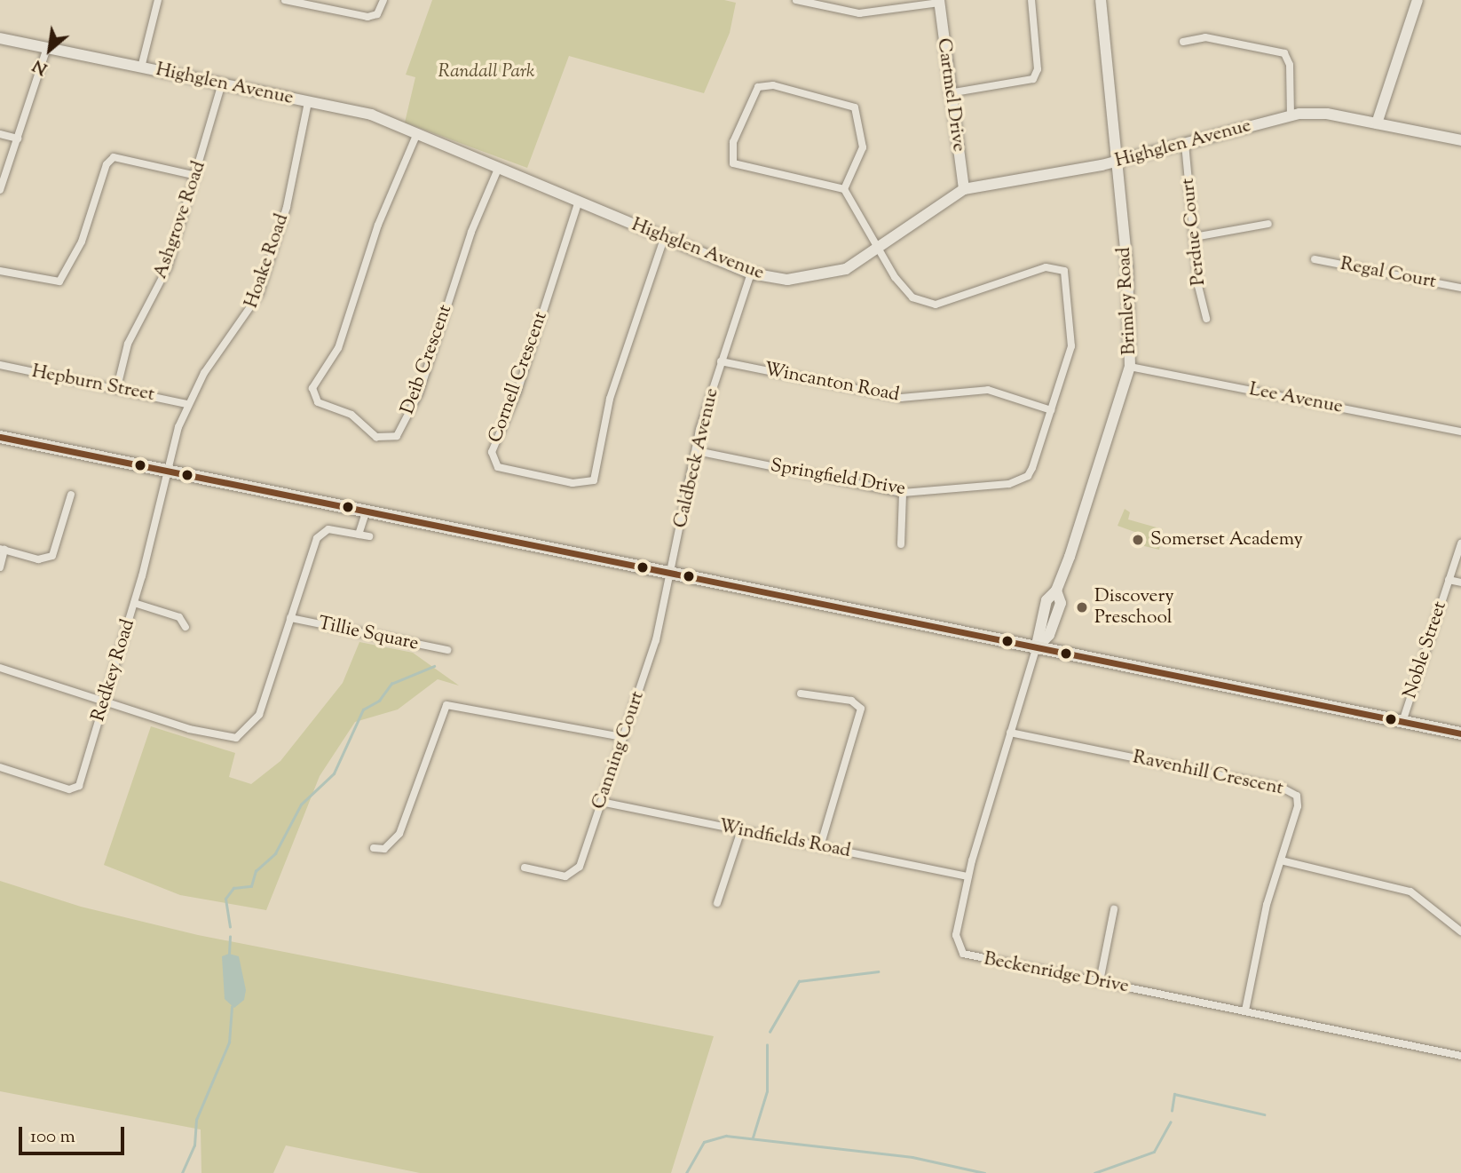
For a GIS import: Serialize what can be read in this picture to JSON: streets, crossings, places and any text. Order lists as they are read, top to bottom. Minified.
{"streets":{"street":["Highglen Avenue","Cartmel Drive","Ashgrove Road","Perdue Court","Hoake Road","Regal Court","Brimley Road","Deib Crescent","Cornell Crescent","Wincanton Road","Hepburn Street","Lee Avenue","Caldbeck Avenue","Springfield Drive","Tillie Square","Noble Street","Redkey Road","Canning Court","Ravenhill Crescent","Windfields Road","Beckenridge Drive"]},"crossings":[["Highglen Avenue","Cartmel Drive"],["Highglen Avenue","Ashgrove Road"],["Highglen Avenue","Perdue Court"],["Highglen Avenue","Hoake Road"],["Highglen Avenue","Brimley Road"],["Highglen Avenue","Deib Crescent"],["Highglen Avenue","Cornell Crescent"],["Highglen Avenue","Caldbeck Avenue"],["Highglen Avenue","Springfield Drive"],["Ashgrove Road","Hepburn Street"],["Hoake Road","Hepburn Street"],["Hoake Road","Redkey Road"],["Brimley Road","Lee Avenue"],["Brimley Road","Beckenridge Drive"],["Wincanton Road","Caldbeck Avenue"],["Wincanton Road","Springfield Drive"],["Caldbeck Avenue","Springfield Drive"],["Caldbeck Avenue","Canning Court"],["Tillie Square","Redkey Road"],["Canning Court","Windfields Road"],["Ravenhill Crescent","Beckenridge Drive"],["Windfields Road","Beckenridge Drive"]],"parks":["Randall Park"],"places":["Somerset Academy","Discovery Preschool"],"scale_bar":"100 m","north":"bottom left"}
